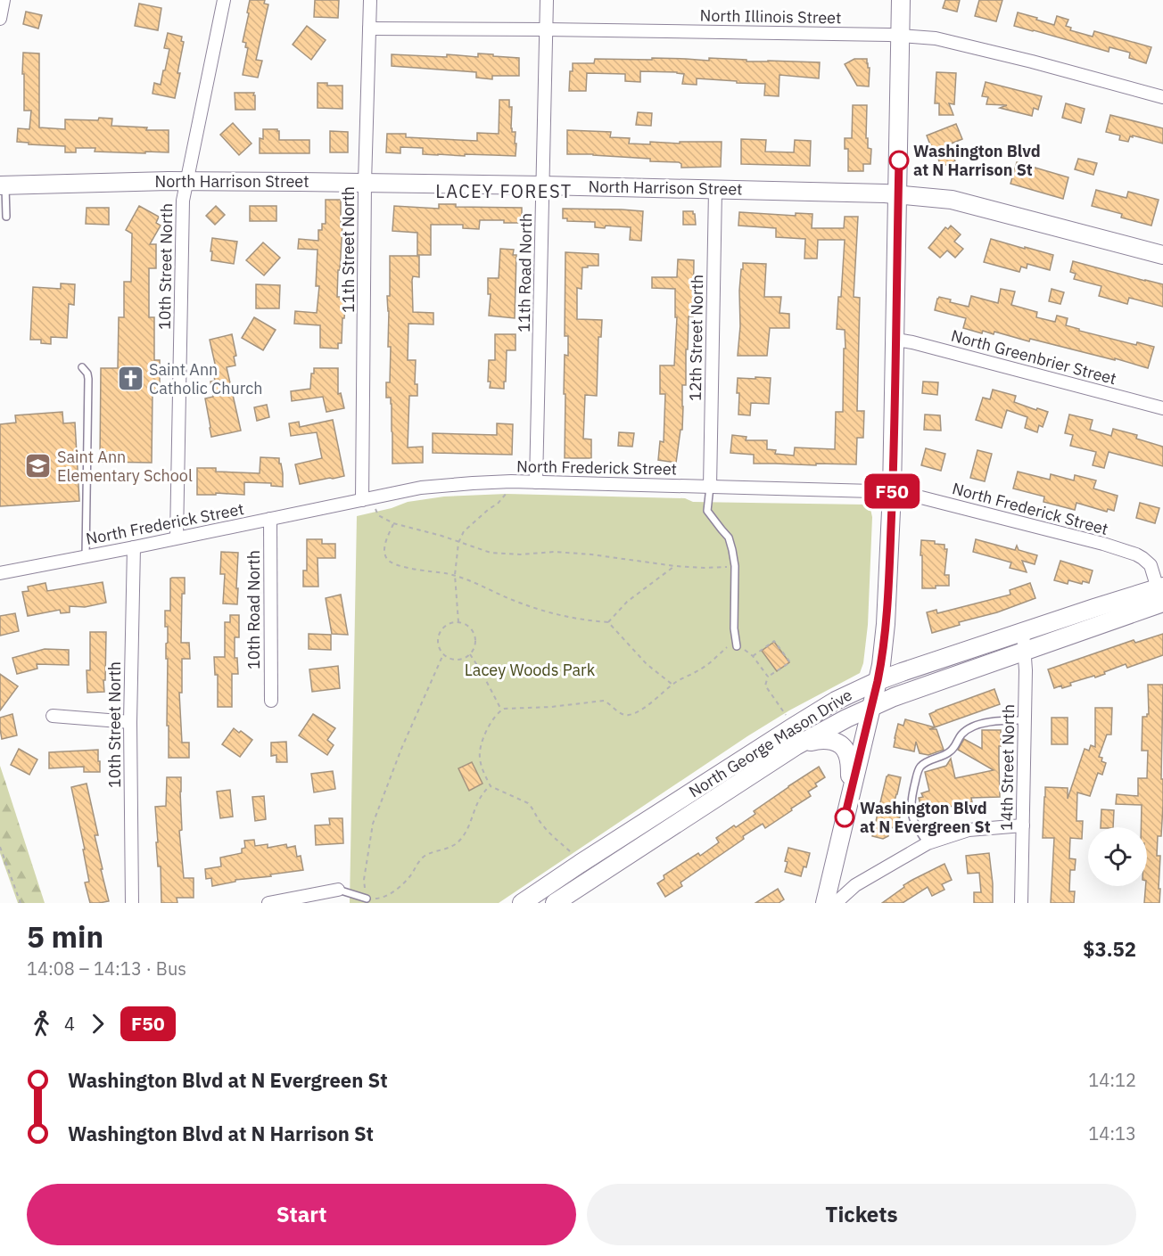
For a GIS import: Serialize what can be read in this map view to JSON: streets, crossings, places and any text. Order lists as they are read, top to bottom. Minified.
{"streets":{"main road":["North Harrison Street","North George Mason Drive"],"street":["North Illinois Street","11th Street North","10th Street North","11th Road North","12th Street North","North Greenbrier Street","North Frederick Street","10th Road North","14th Street North"]},"crossings":[["North Illinois Street","11th Street North"],["North Illinois Street","11th Road North"],["North Harrison Street","11th Street North"],["North Harrison Street","10th Street North"],["North Harrison Street","11th Road North"],["North Harrison Street","12th Street North"],["11th Street North","North Frederick Street"],["10th Street North","North Frederick Street"],["11th Road North","North Frederick Street"],["12th Street North","North Frederick Street"],["North Frederick Street","10th Road North"],["North Frederick Street","North George Mason Drive"],["North George Mason Drive","14th Street North"]],"districts":["LACEY FOREST"],"parks":["Lacey Woods Park"],"places":{"other":["Washington Blvd at N Harrison St","Washington Blvd at N Evergreen St"],"church":["Saint Ann Catholic Church"],"school or university":["Saint Ann Elementary School"]},"lines":["bus line F50"],"page":{"on_map":"F50","heading":["5 min","14:08 – 14:13 · Bus","$3.52"],"legs":["4","F50"],"list":[{"name":"Washington Blvd at N Evergreen St","value":"14:12"},{"name":"Washington Blvd at N Harrison St","value":"14:13"}],"buttons":["Start","Tickets"]}}
